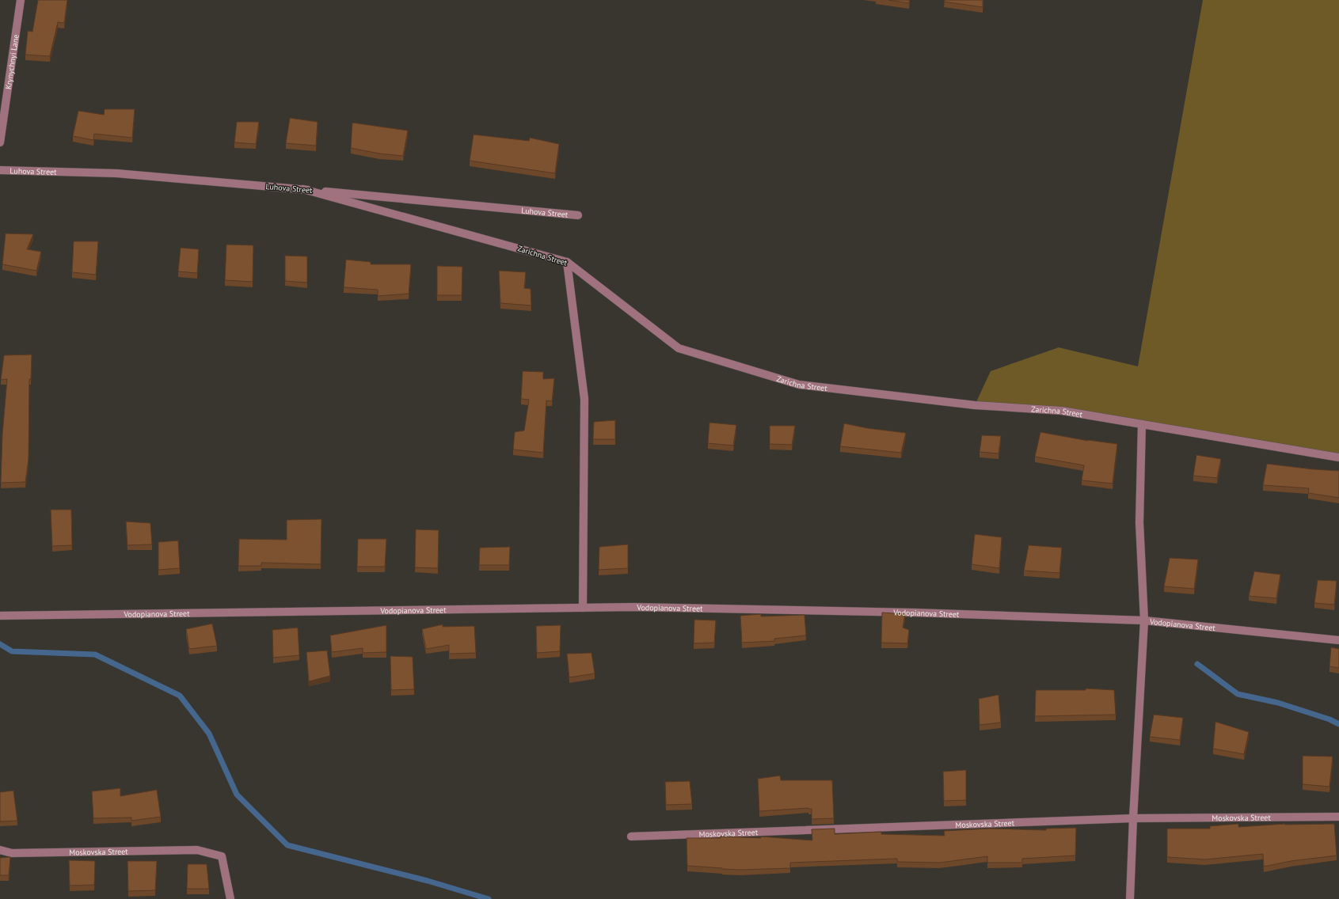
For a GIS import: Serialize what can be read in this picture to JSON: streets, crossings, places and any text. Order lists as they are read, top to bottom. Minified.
{"streets":{"street":["Krynychnyi Lane","Luhova Street","Zarichna Street","Vodopianova Street","Moskovska Street"]},"crossings":[["Luhova Street","Zarichna Street"]]}
